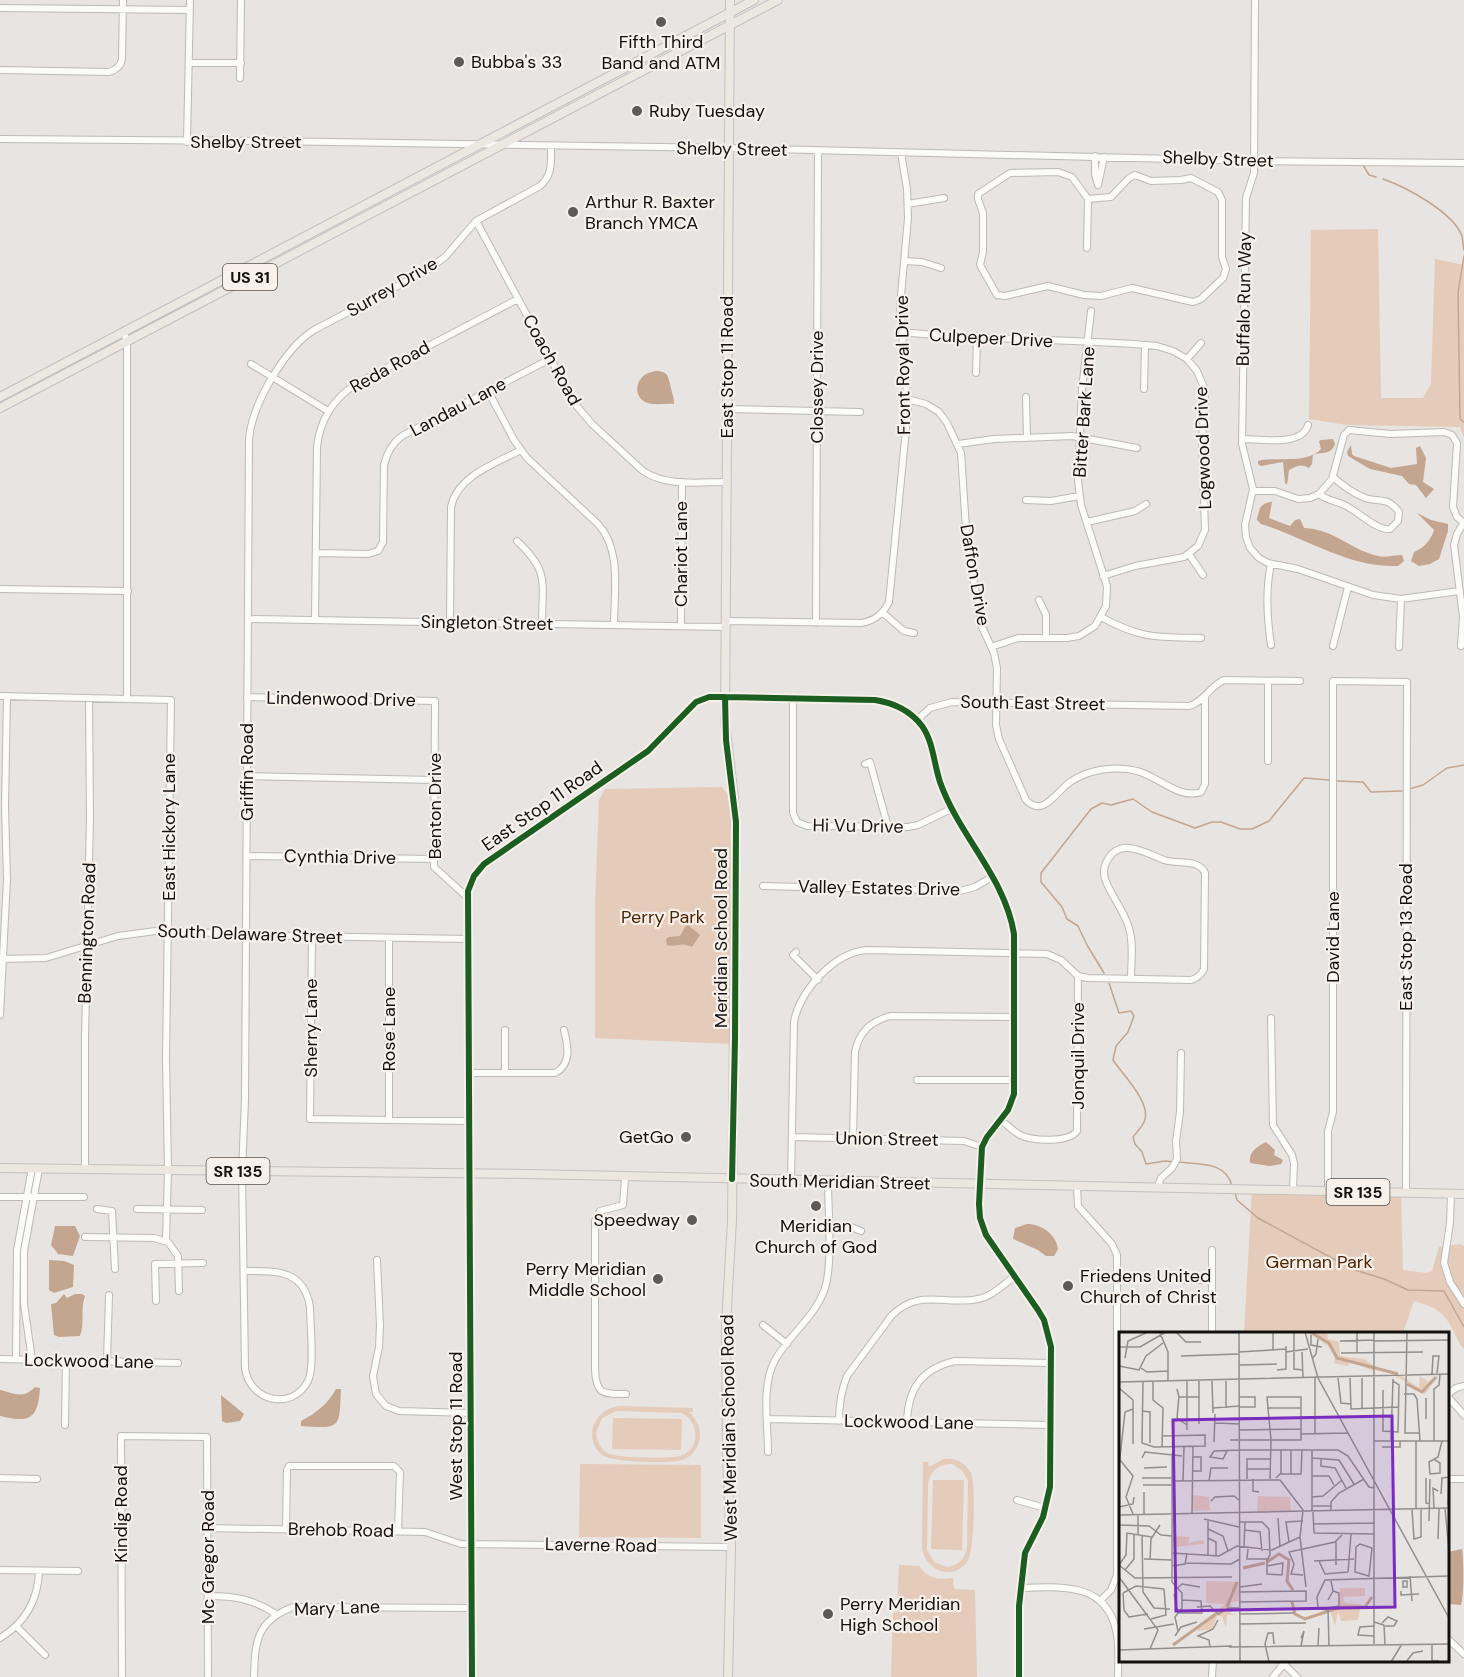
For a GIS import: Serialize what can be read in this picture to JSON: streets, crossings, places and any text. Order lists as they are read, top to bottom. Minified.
{"streets":{"main road":["US 31","East Stop 11 Road","Meridian School Road","SR 135","South Meridian Street","West Meridian School Road"],"street":["Shelby Street","Surrey Drive","Buffalo Run Way","Culpeper Drive","Coach Road","Front Royal Drive","Reda Road","Clossey Drive","Landau Lane","Bitter Bark Lane","Logwood Drive","Chariot Lane","Daffon Drive","Singleton Street","Lindenwood Drive","South East Street","Griffin Road","Benton Drive","Hi Vu Drive","East Hickory Lane","Cynthia Drive","Valley Estates Drive","Bennington Road","South Delaware Street","David Lane","East Stop 13 Road","Sherry Lane","Rose Lane","Jonquil Drive","Union Street","Lockwood Lane","West Stop 11 Road","Kindig Road","Brehob Road","Laverne Road","Mc Gregor Road","Mary Lane"]},"crossings":[["Shelby Street","US 31"],["Shelby Street","Surrey Drive"],["Shelby Street","Buffalo Run Way"],["Shelby Street","Front Royal Drive"],["Shelby Street","East Stop 11 Road"],["Shelby Street","Clossey Drive"],["US 31","East Stop 11 Road"],["Surrey Drive","Coach Road"],["Surrey Drive","Griffin Road"],["Culpeper Drive","Front Royal Drive"],["Culpeper Drive","Bitter Bark Lane"],["Culpeper Drive","Logwood Drive"],["Coach Road","Reda Road"],["Coach Road","East Stop 11 Road"],["Coach Road","Landau Lane"],["Coach Road","Chariot Lane"],["Front Royal Drive","Daffon Drive"],["Front Royal Drive","Singleton Street"],["Reda Road","Landau Lane"],["Reda Road","Singleton Street"],["East Stop 11 Road","Singleton Street"],["East Stop 11 Road","Benton Drive"],["East Stop 11 Road","South Delaware Street"],["East Stop 11 Road","Meridian School Road"],["East Stop 11 Road","South Meridian Street"],["East Stop 11 Road","West Stop 11 Road"],["Clossey Drive","Singleton Street"],["Chariot Lane","Singleton Street"],["Daffon Drive","South East Street"],["Singleton Street","Griffin Road"],["Lindenwood Drive","Griffin Road"],["Lindenwood Drive","Benton Drive"],["Griffin Road","Cynthia Drive"],["Griffin Road","South Delaware Street"],["Griffin Road","South Meridian Street"],["Benton Drive","Cynthia Drive"],["East Hickory Lane","South Delaware Street"],["East Hickory Lane","South Meridian Street"],["Bennington Road","South Delaware Street"],["Bennington Road","South Meridian Street"],["South Delaware Street","Sherry Lane"],["South Delaware Street","Rose Lane"],["David Lane","East Stop 13 Road"],["David Lane","South Meridian Street"],["East Stop 13 Road","South Meridian Street"],["Meridian School Road","South Meridian Street"],["Meridian School Road","West Meridian School Road"],["Sherry Lane","Rose Lane"],["South Meridian Street","West Stop 11 Road"],["South Meridian Street","West Meridian School Road"],["West Stop 11 Road","Brehob Road"],["West Stop 11 Road","Laverne Road"],["West Stop 11 Road","Mary Lane"],["West Meridian School Road","Laverne Road"],["Kindig Road","Mc Gregor Road"],["Brehob Road","Laverne Road"],["Brehob Road","Mc Gregor Road"],["Mc Gregor Road","Mary Lane"]],"parks":["Perry Park","German Park"],"places":["Fifth Third Band and ATM","Bubba's 33","Ruby Tuesday","Arthur R. Baxter Branch YMCA","GetGo","Meridian Church of God","Speedway","Perry Meridian Middle School","Friedens United Church of Christ","Perry Meridian High School"]}
